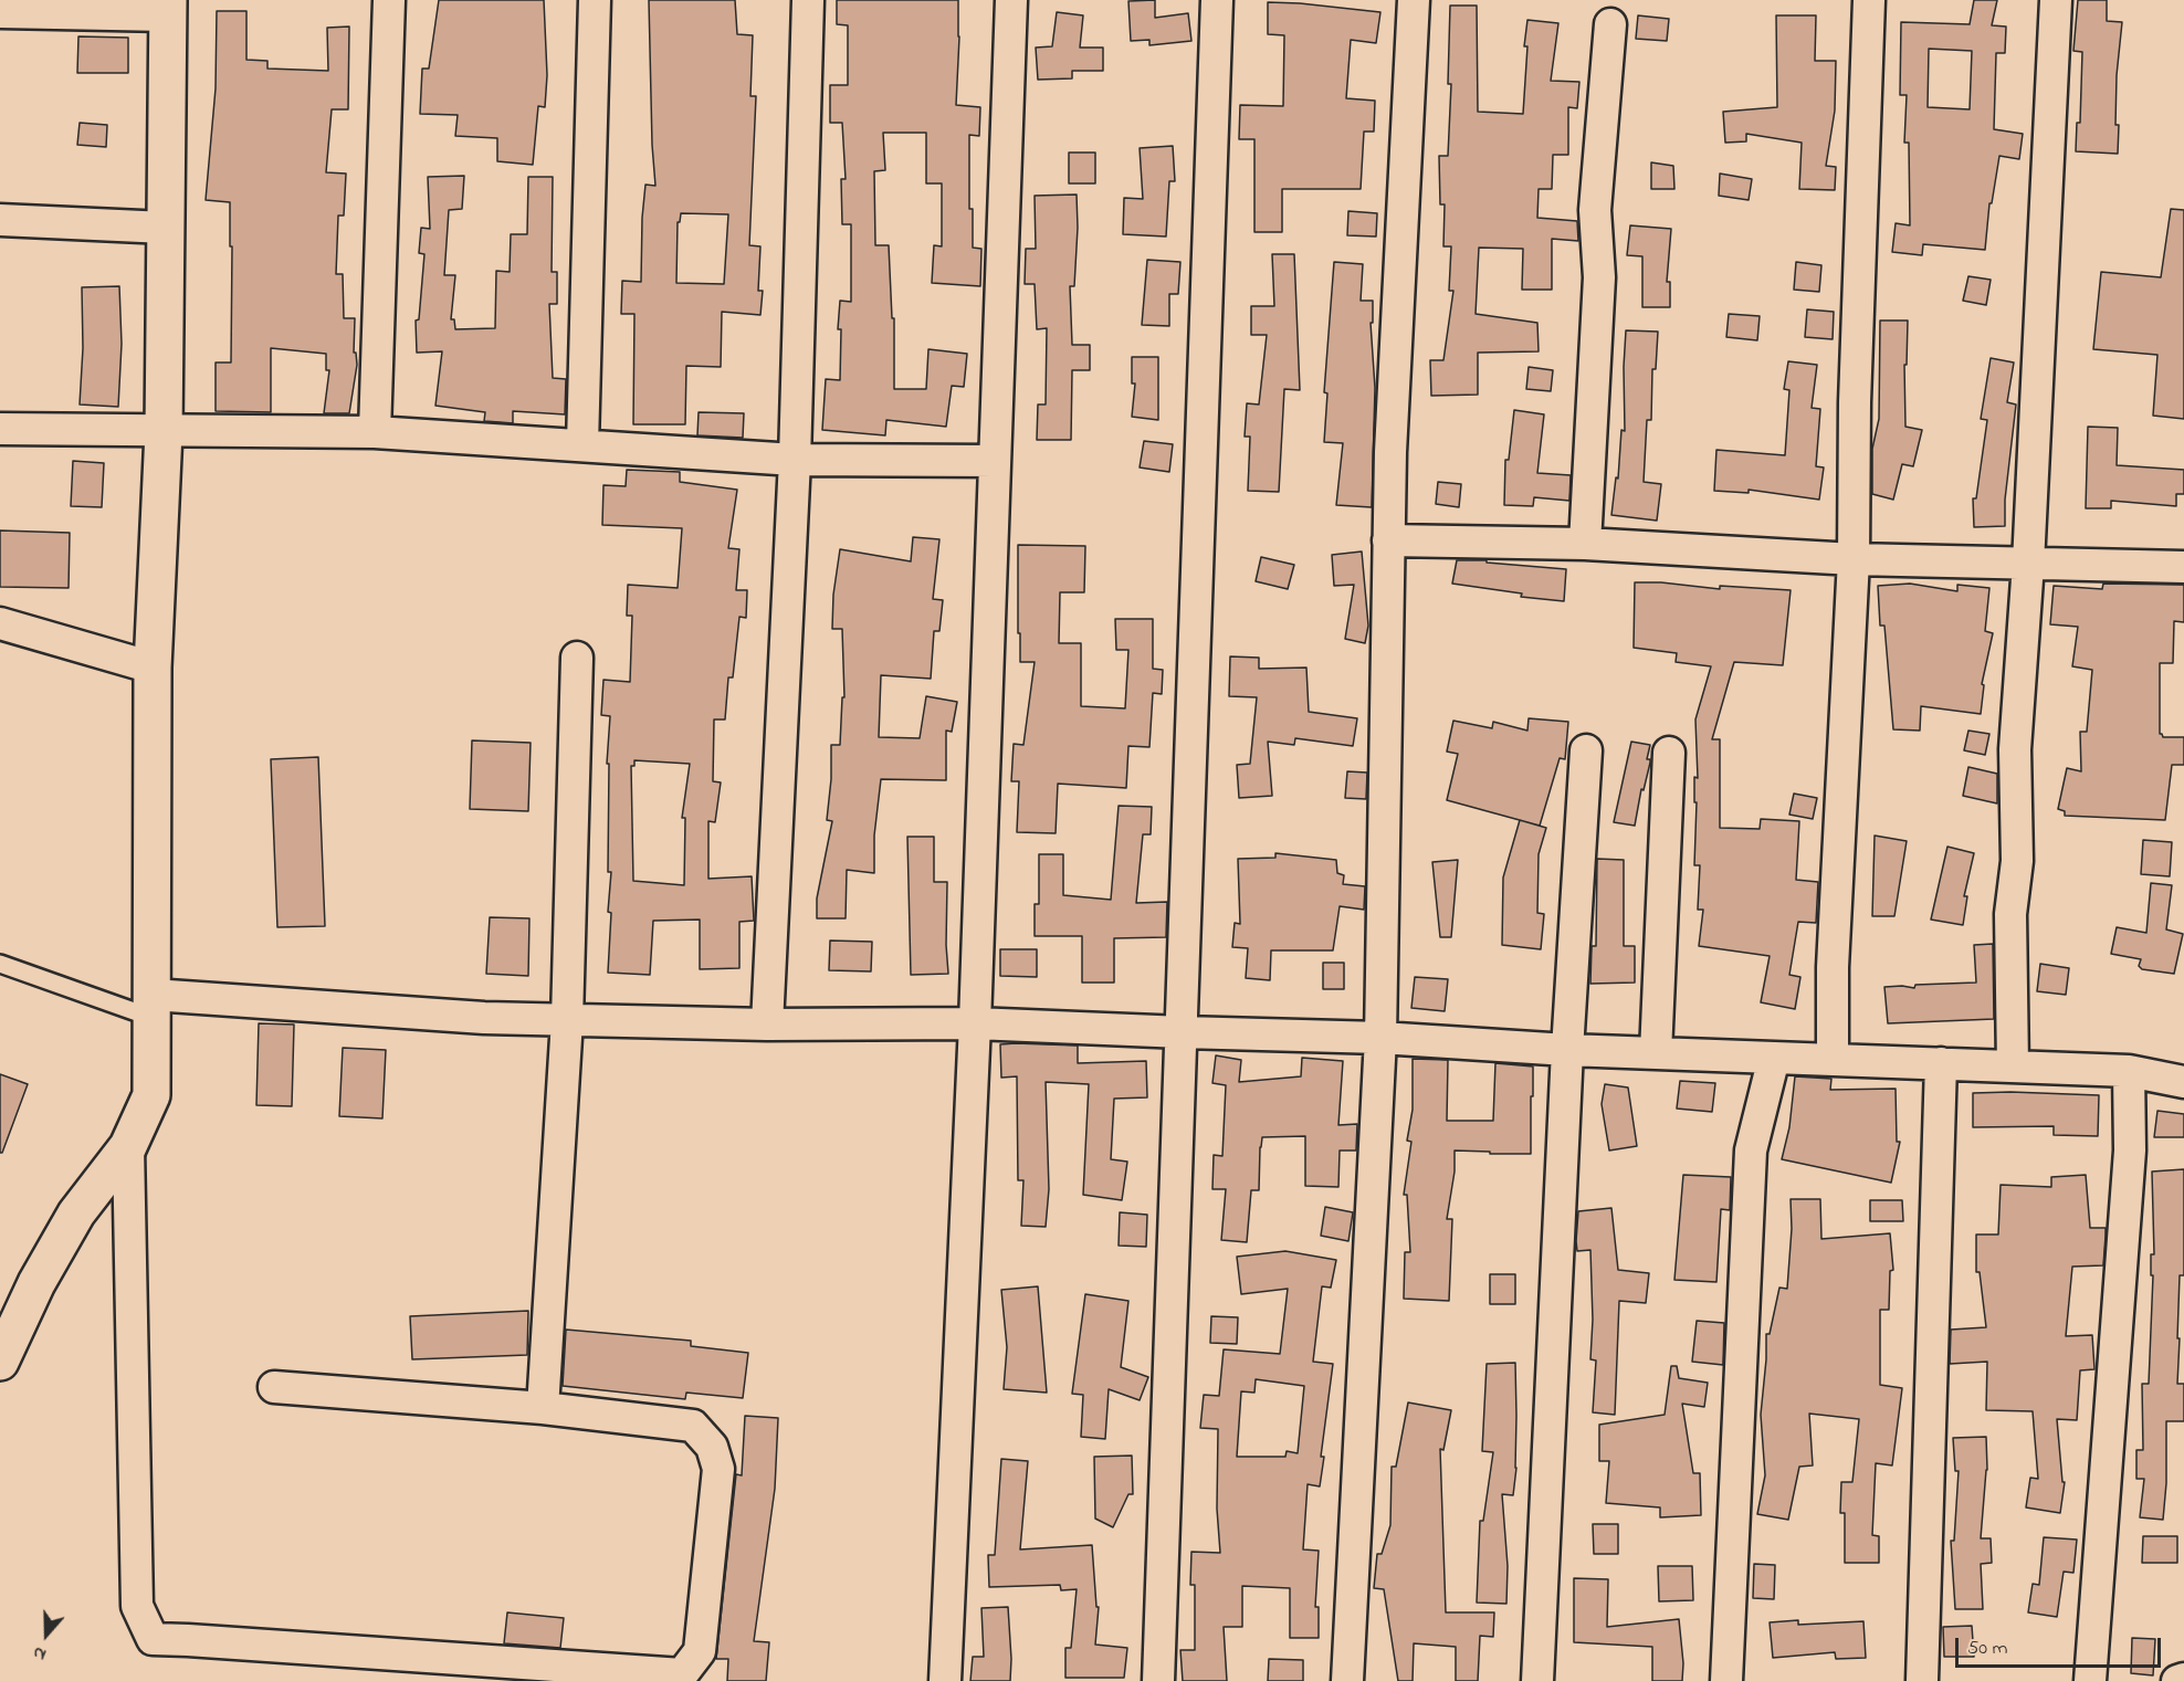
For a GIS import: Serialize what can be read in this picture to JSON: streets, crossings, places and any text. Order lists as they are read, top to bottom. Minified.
{"scale_bar":"50 m","north":"bottom"}
